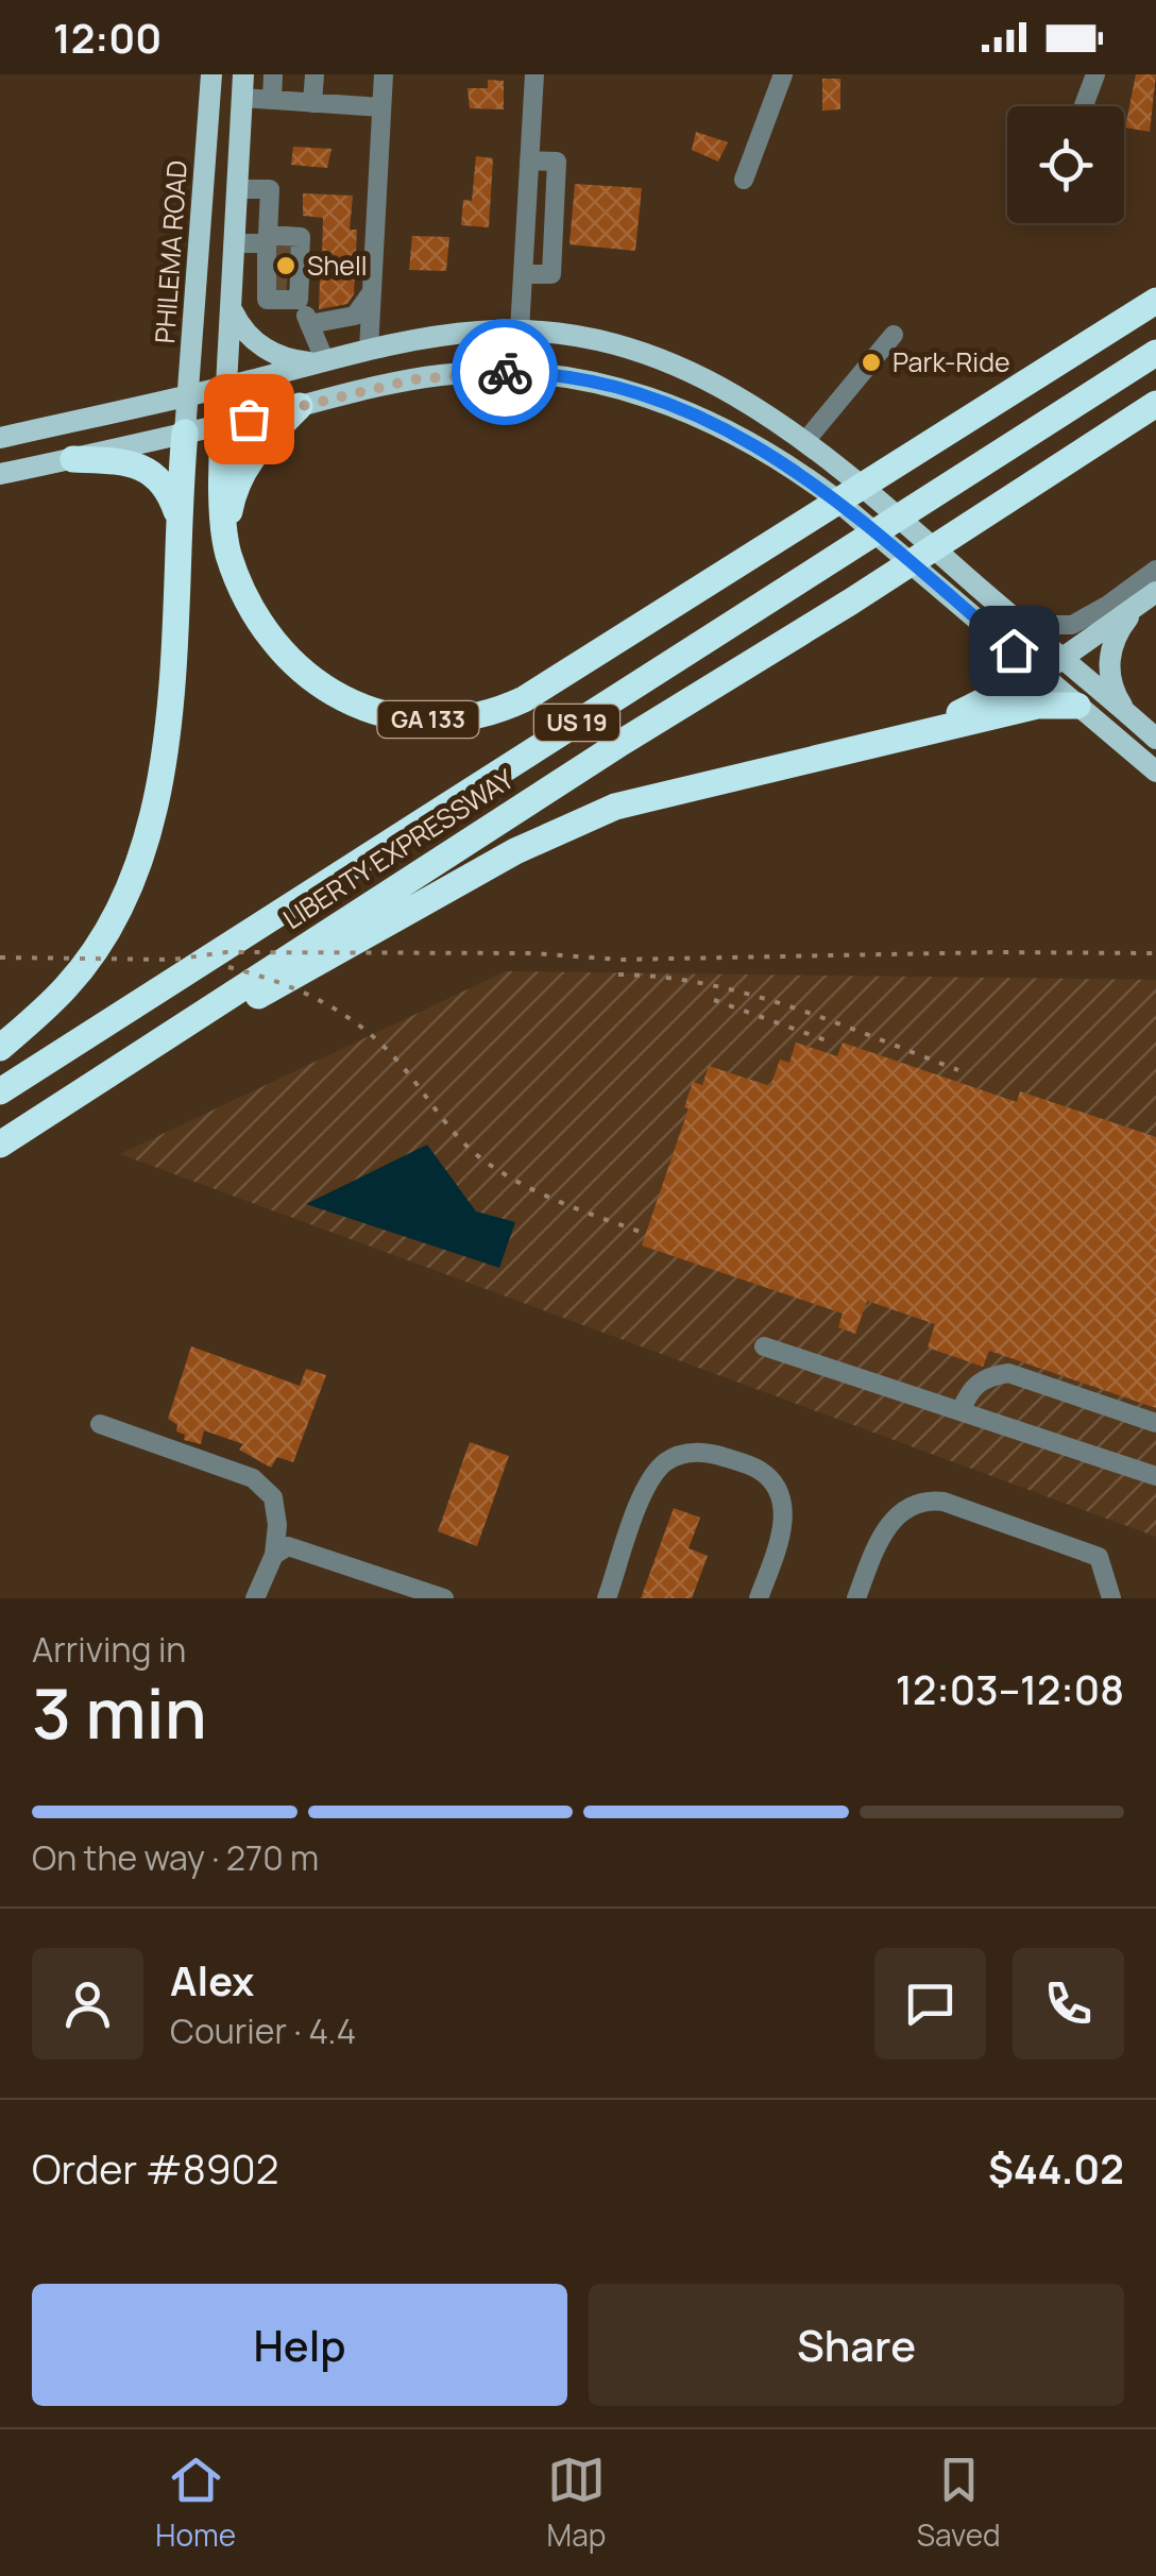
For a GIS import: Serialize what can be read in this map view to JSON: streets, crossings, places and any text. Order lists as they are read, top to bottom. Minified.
{"streets":{"highway":["GA 133","US 19","LIBERTY EXPRESSWAY"],"main road":["PHILEMA ROAD"]},"places":["Shell","Park-Ride"],"page":{"status":"12:00","heading":["3 min","Arriving in","12:03–12:08"],"panel":["Alex","Courier · 4.4","Order #8902","$44.02"],"bar":"On the way · 270 m","buttons":["Help","Share"],"tabs":["Home","Map","Saved"]}}
